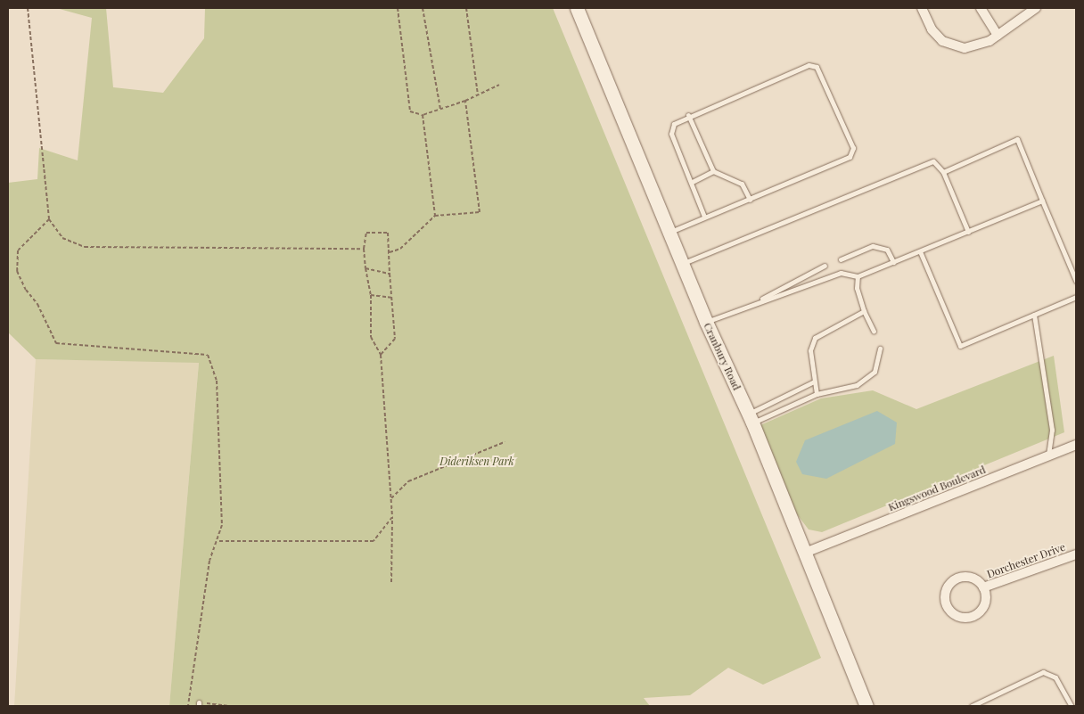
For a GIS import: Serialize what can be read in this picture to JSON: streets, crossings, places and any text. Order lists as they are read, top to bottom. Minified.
{"streets":{"main road":["Cranbury Road"],"street":["Kingswood Boulevard","Dorchester Drive"]},"crossings":[["Cranbury Road","Kingswood Boulevard"]],"parks":["Dideriksen Park"]}
